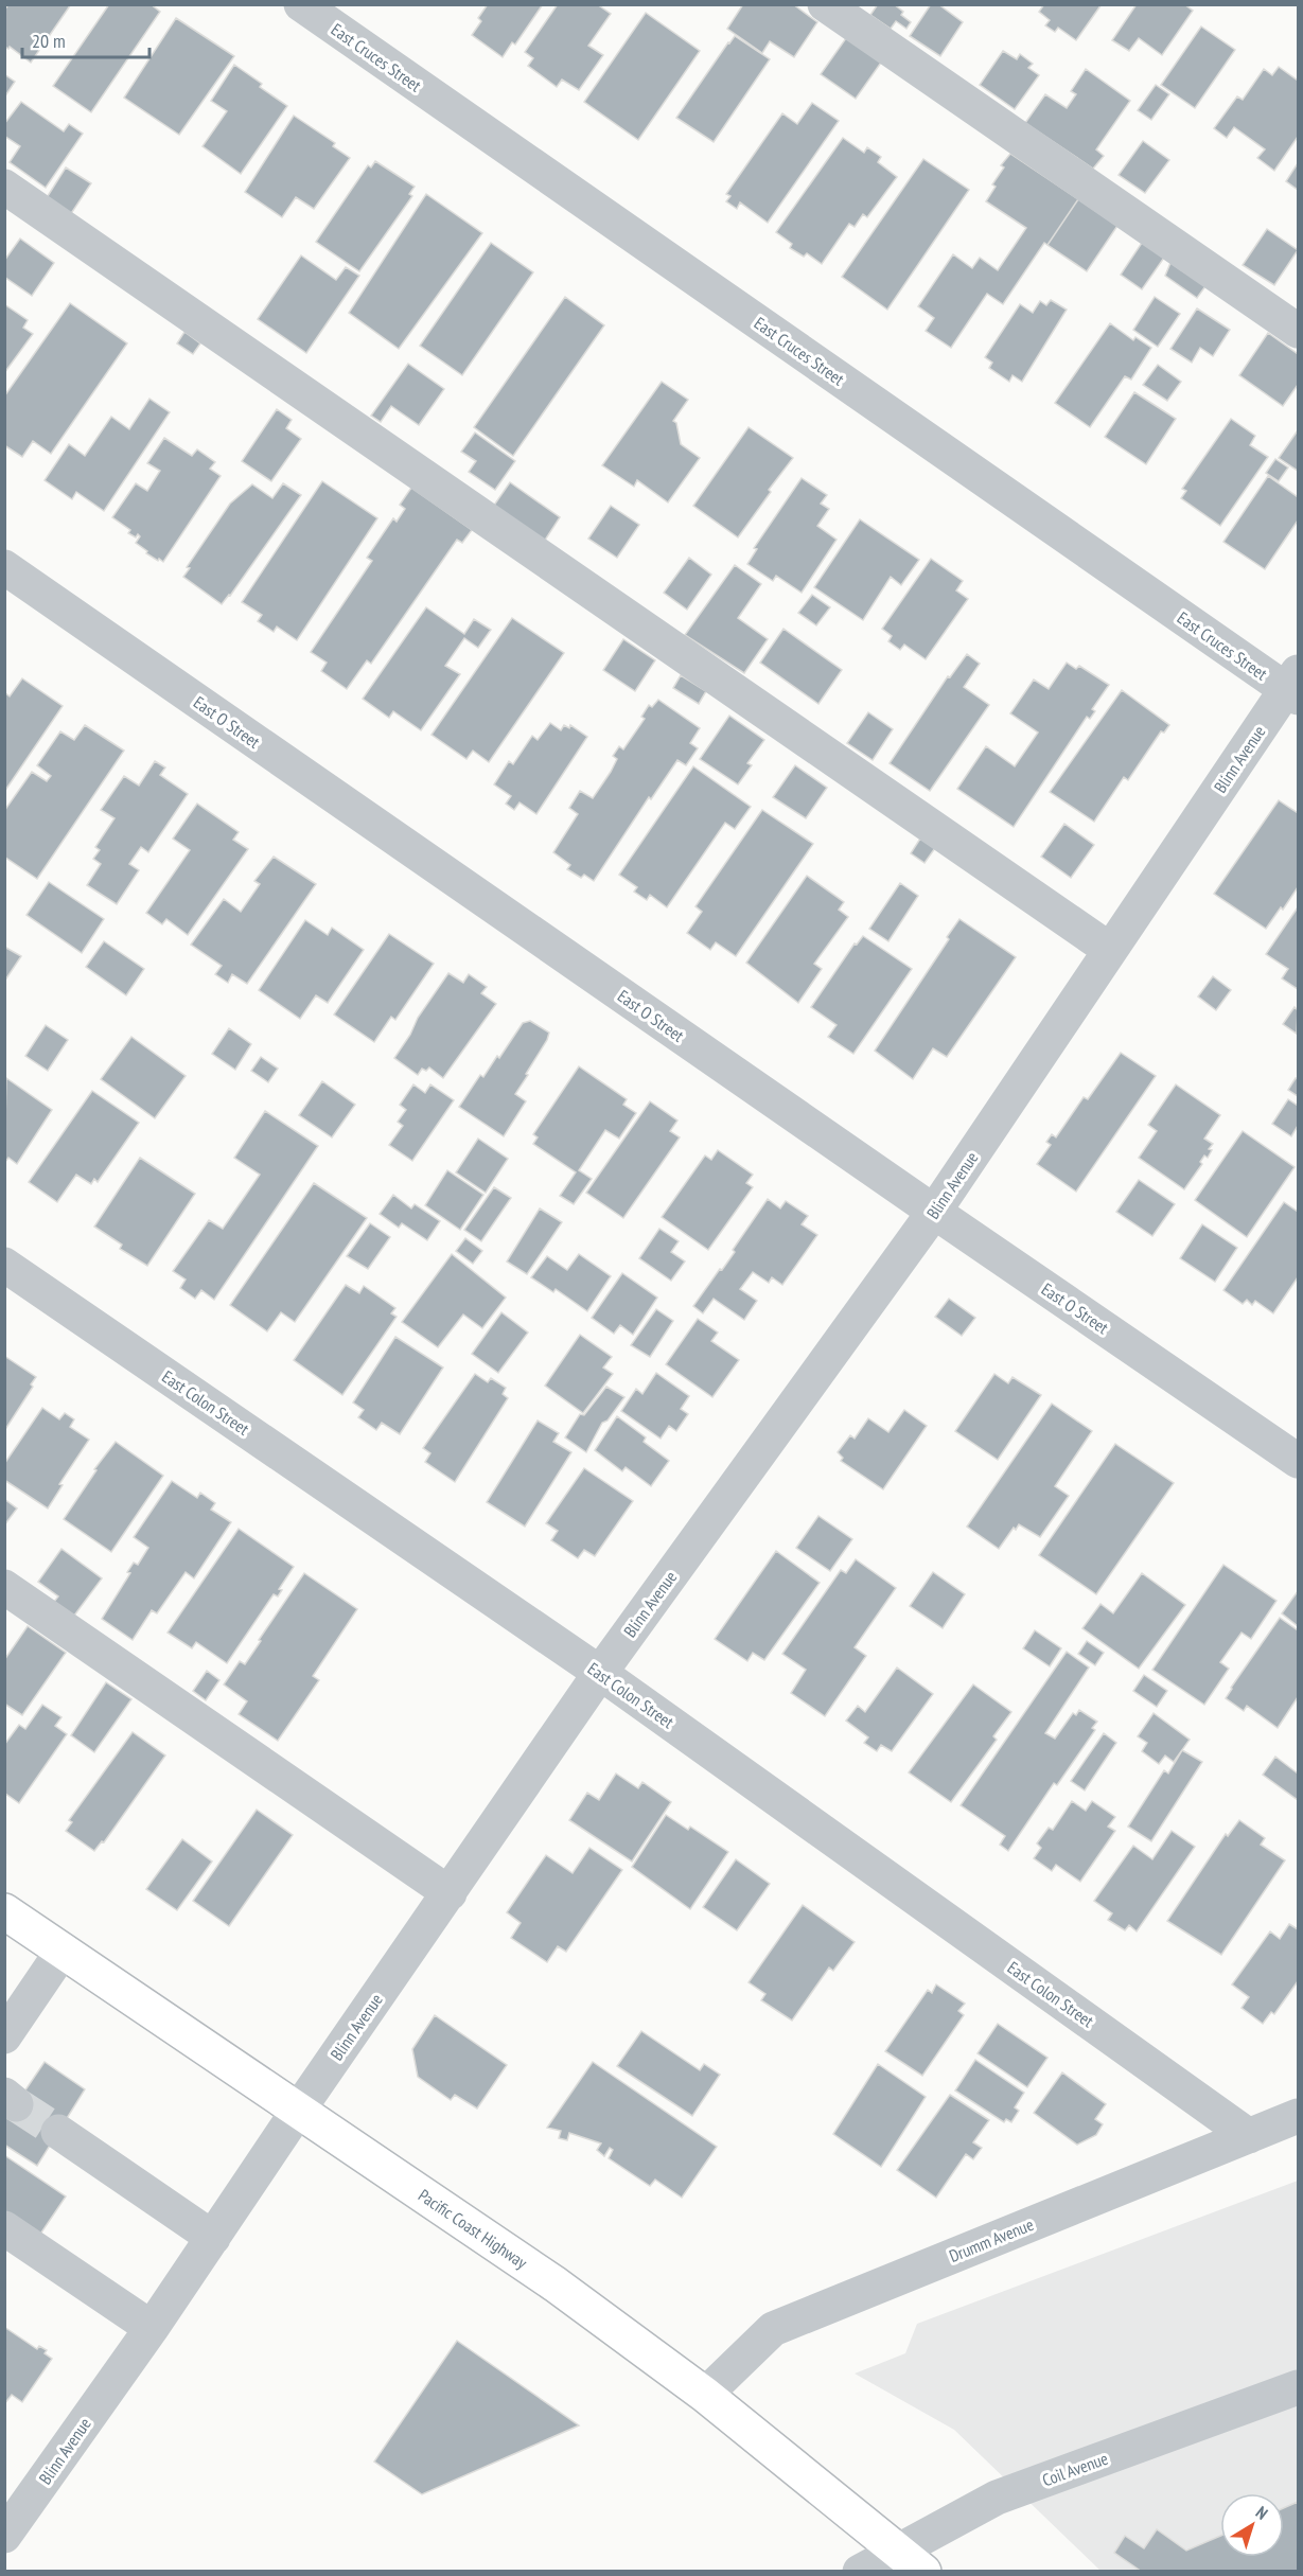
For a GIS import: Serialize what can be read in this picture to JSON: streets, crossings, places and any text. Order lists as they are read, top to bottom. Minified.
{"streets":{"highway":["Pacific Coast Highway"],"street":["East Cruces Street","East O Street","Blinn Avenue","East Colon Street","Drumm Avenue","Coil Avenue"]},"crossings":[["East Cruces Street","Blinn Avenue"],["East O Street","Blinn Avenue"],["Blinn Avenue","East Colon Street"],["Blinn Avenue","Pacific Coast Highway"],["East Colon Street","Drumm Avenue"],["Pacific Coast Highway","Drumm Avenue"],["Pacific Coast Highway","Coil Avenue"]],"scale_bar":"20 m","north":"top right"}
